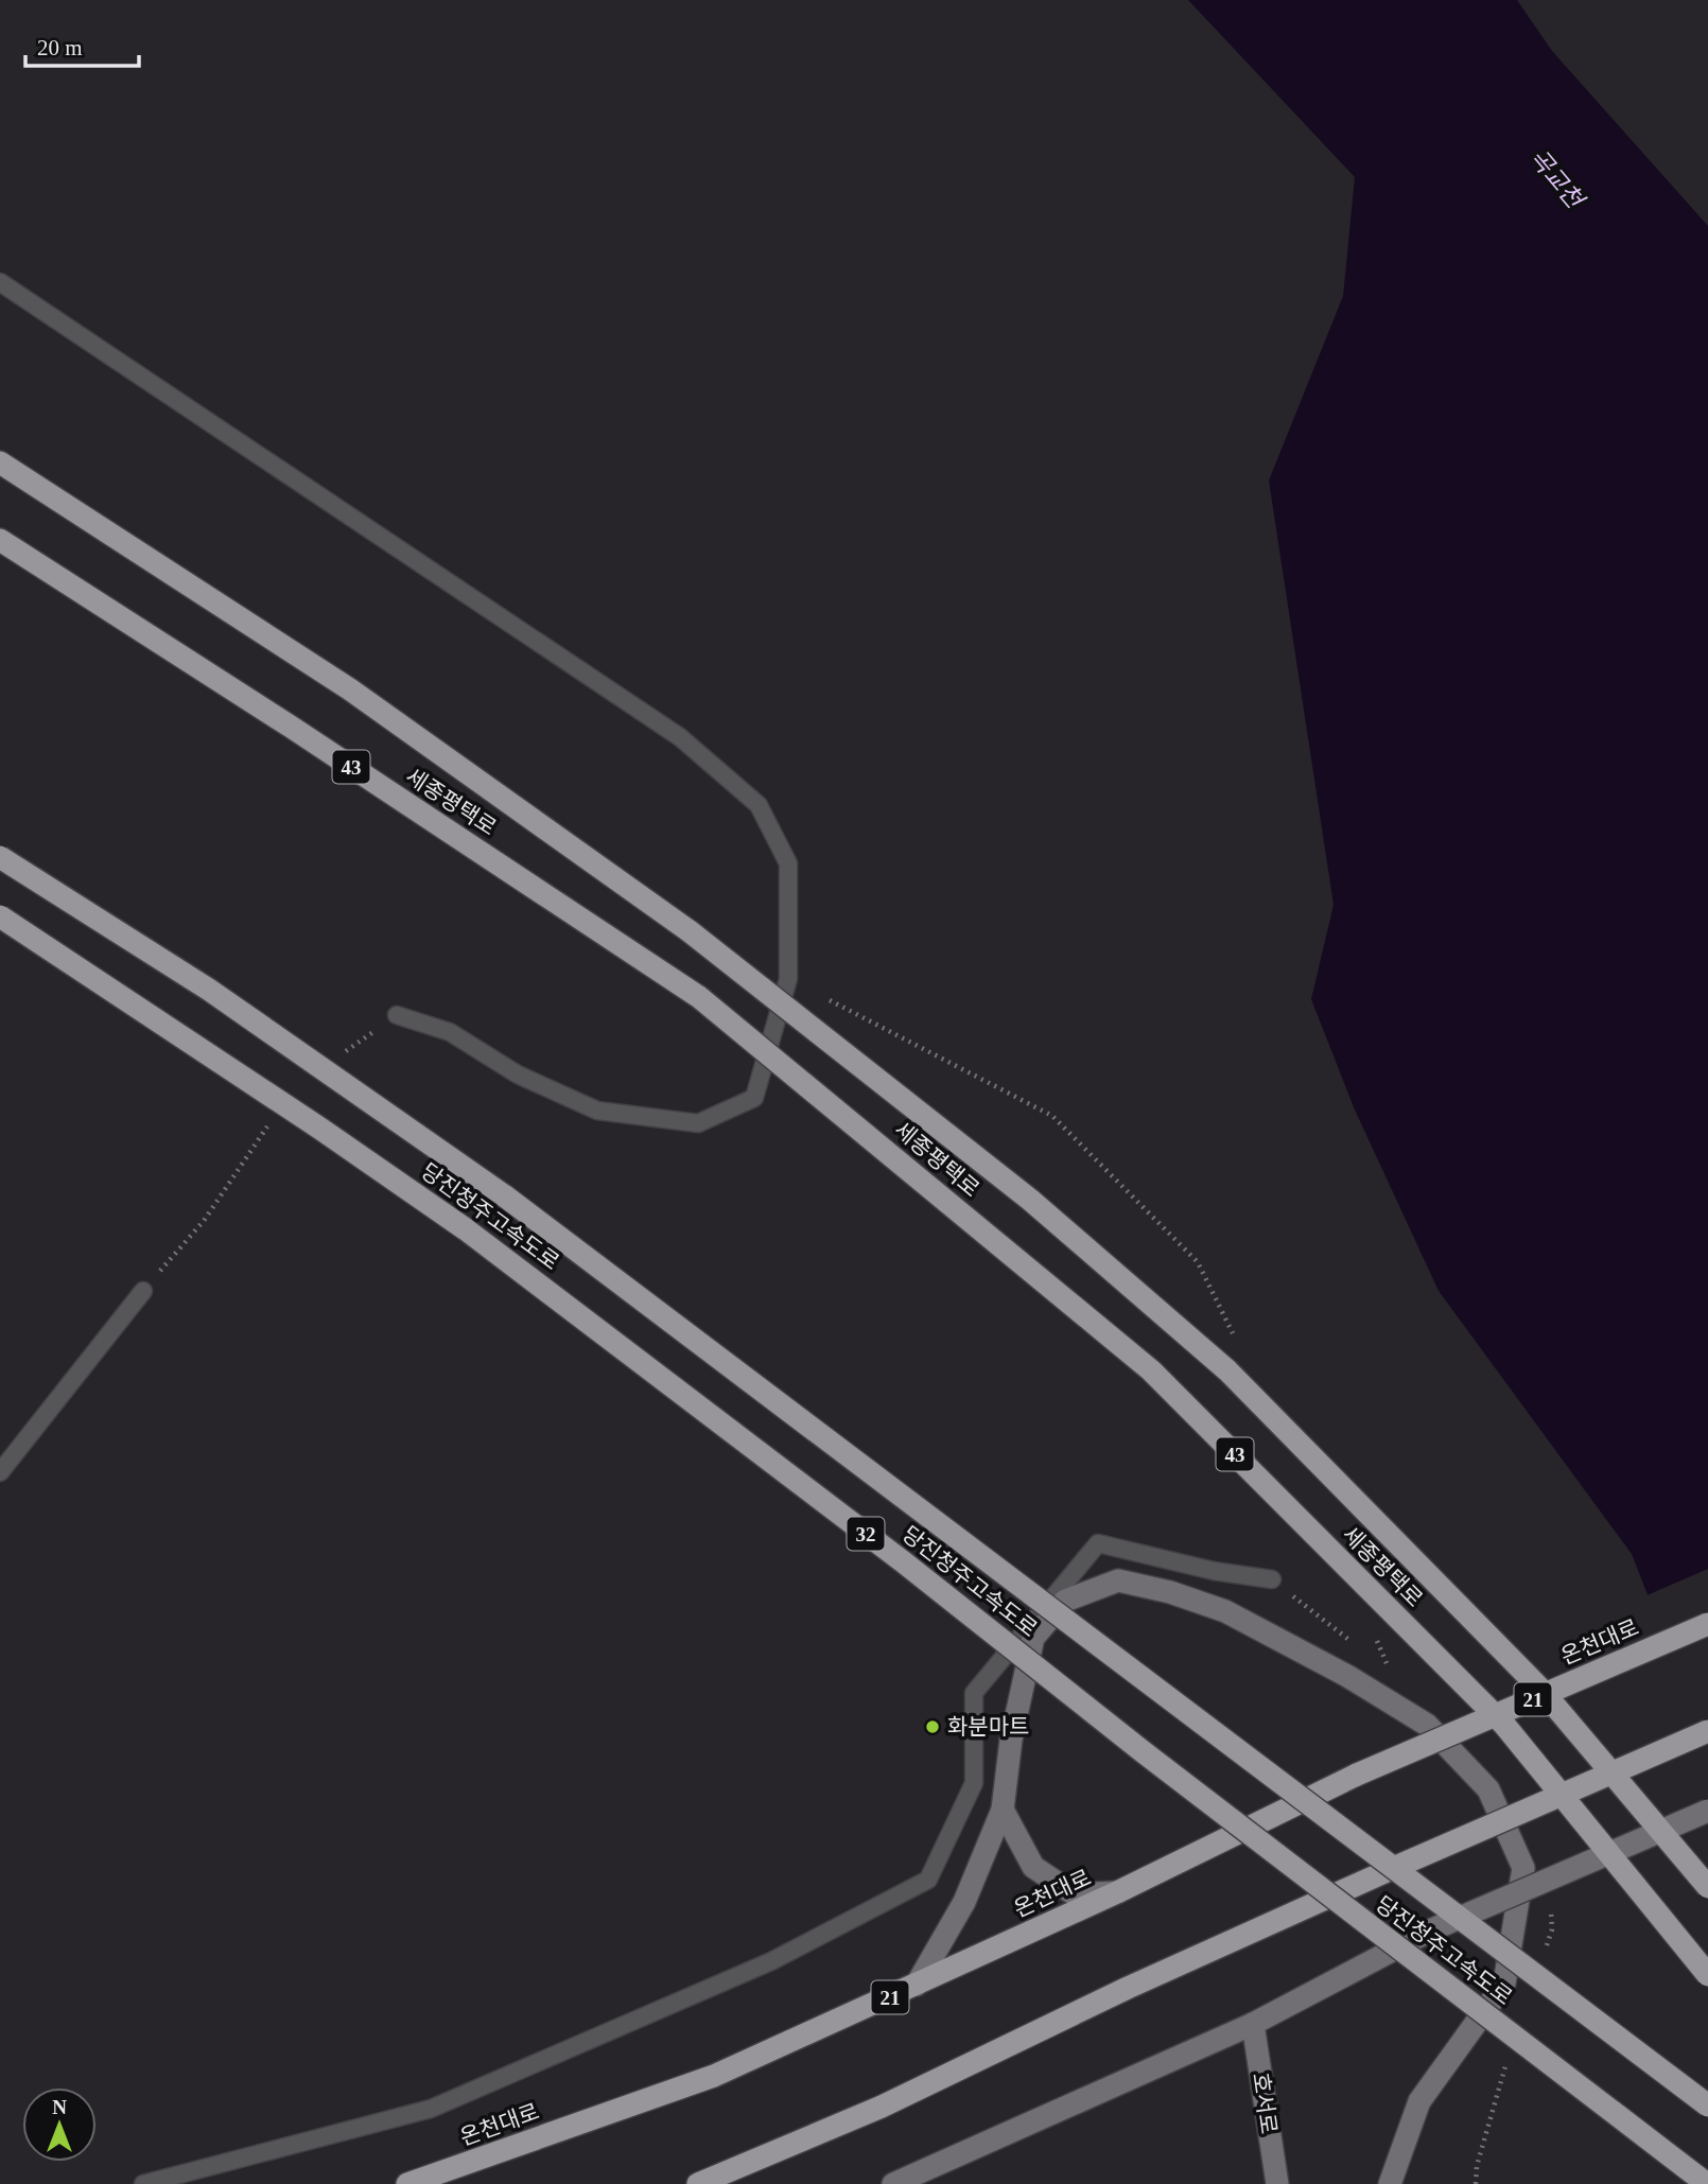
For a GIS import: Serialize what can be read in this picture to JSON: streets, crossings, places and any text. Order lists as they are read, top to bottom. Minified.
{"streets":{"highway":["43","세종평택로","당진청주고속도로","32","온천대로","21"],"street":["호서로"]},"water":["곡교천"],"places":["화분마트"],"scale_bar":"20 m","north":"top"}
